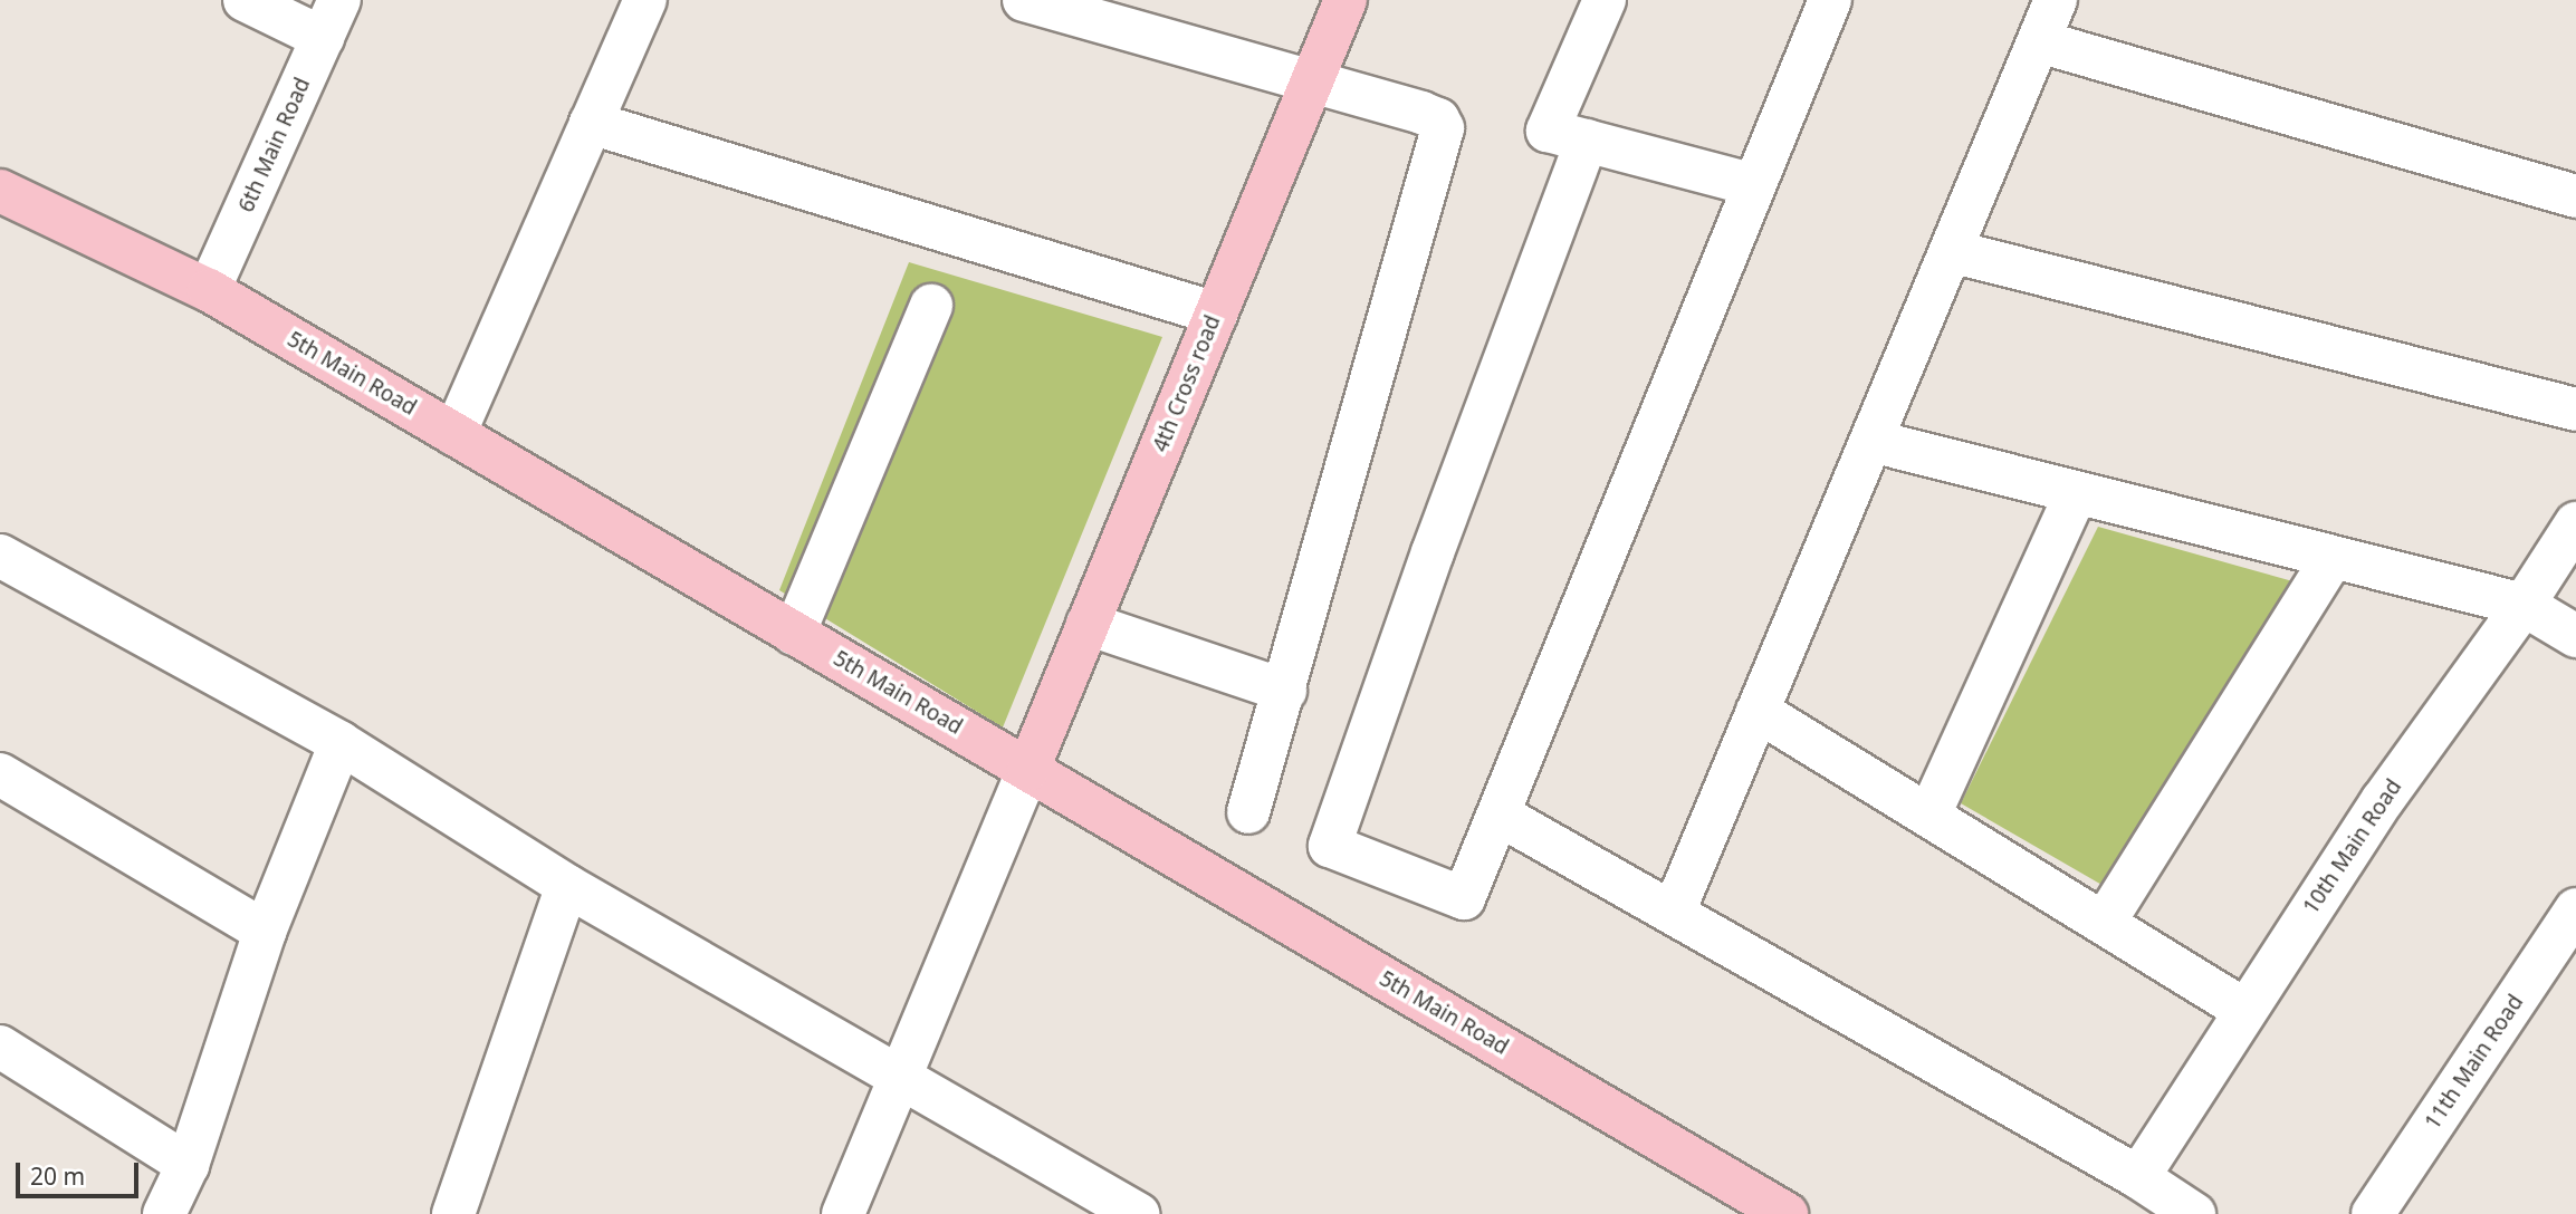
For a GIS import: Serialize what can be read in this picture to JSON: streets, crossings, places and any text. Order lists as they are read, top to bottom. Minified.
{"streets":{"main road":["5th Main Road","4th Cross road"],"street":["6th Main Road","10th Main Road","11th Main Road"]},"crossings":[["6th Main Road","5th Main Road"],["5th Main Road","4th Cross road"]],"scale_bar":"20 m"}
